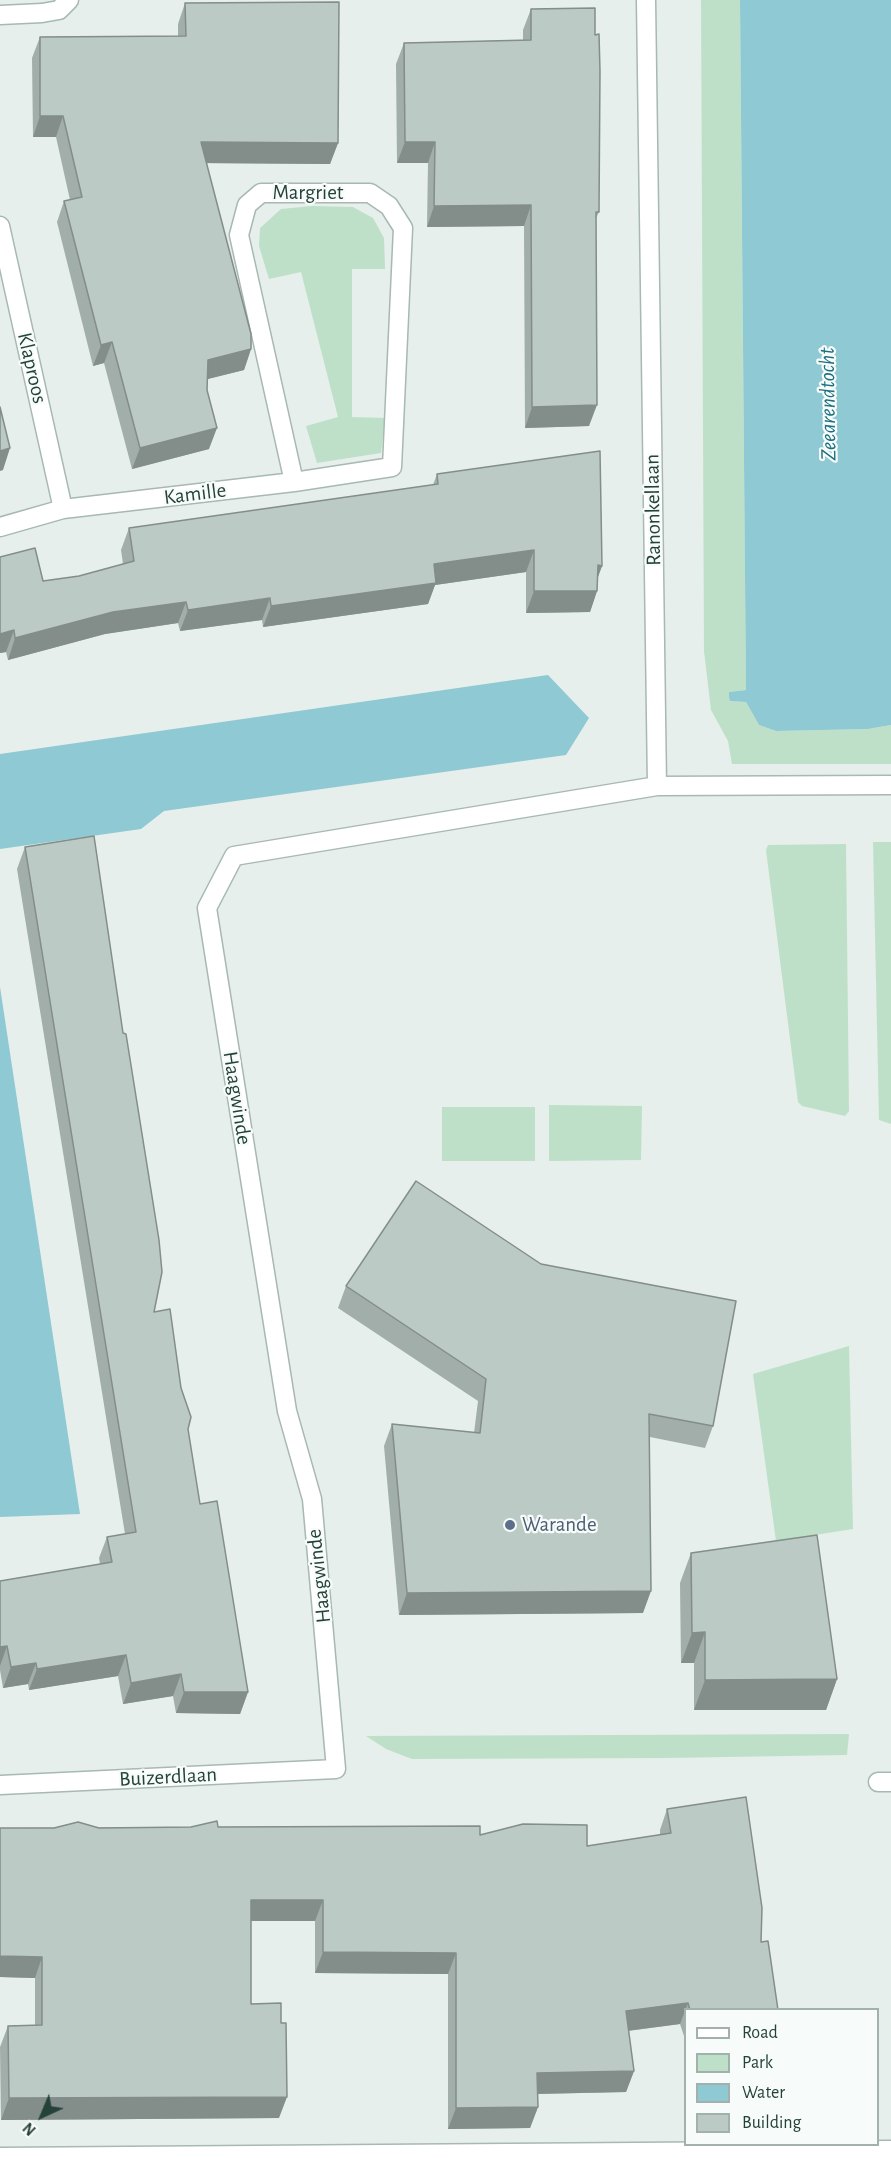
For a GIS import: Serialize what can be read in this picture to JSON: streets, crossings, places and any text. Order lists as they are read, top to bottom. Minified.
{"streets":{"street":["Margriet","Klaproos","Kamille","Ranonkellaan","Haagwinde","Buizerdlaan"]},"crossings":[["Margriet","Kamille"],["Klaproos","Kamille"],["Ranonkellaan","Haagwinde"],["Haagwinde","Buizerdlaan"]],"water":["Zeearendtocht"],"places":["Warande"],"legend":["Road","Park","Water","Building"],"north":"bottom left"}
